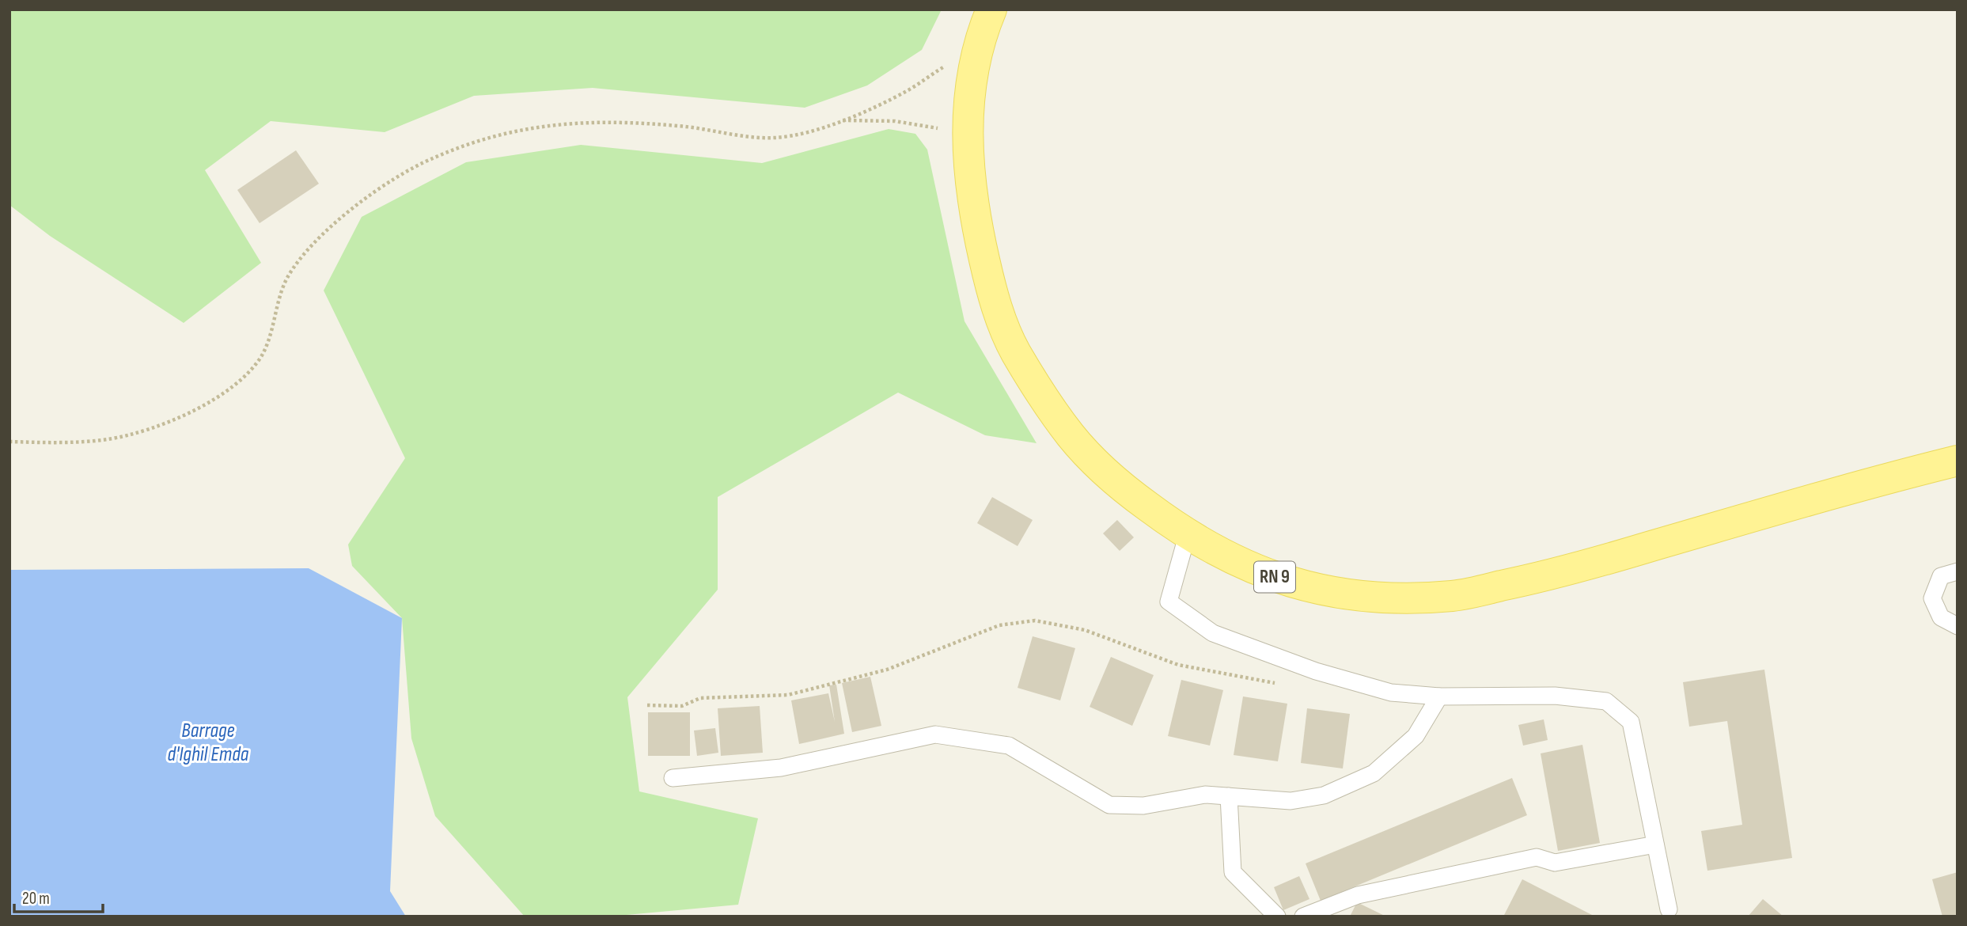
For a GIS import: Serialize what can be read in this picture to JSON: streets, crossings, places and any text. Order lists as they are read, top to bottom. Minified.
{"streets":{"main road":["RN 9"]},"water":["Barrage d'Ighil Emda"],"scale_bar":"20 m"}
